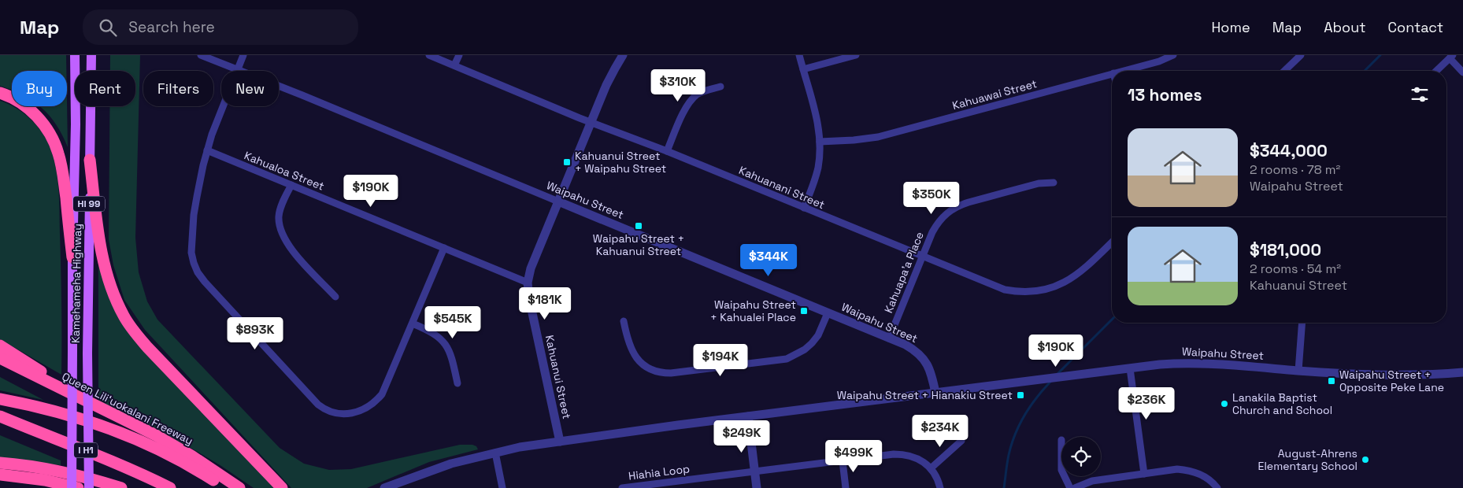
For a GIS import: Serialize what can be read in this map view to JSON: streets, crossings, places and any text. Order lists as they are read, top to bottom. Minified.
{"streets":{"highway":["Queen Liliʻuokalani Freeway","I H1"],"main road":["HI 99","Kamehameha Highway"],"street":["Kahuawai Street","Kahualoa Street","Kahuanani Street","Waipahu Street","Kahuapa'a Place","Kahuanui Street","Hiahia Loop"]},"crossings":[["Kahualoa Street","Kahuanui Street"],["Kahuanani Street","Kahuapa'a Place"],["Kahuanani Street","Kahuanui Street"],["Waipahu Street","Kahuapa'a Place"],["Waipahu Street","Kahuanui Street"],["HI 99","Kamehameha Highway"]],"places":{"transit":["Kahuanui Street + Waipahu Street","Waipahu Street + Kahuanui Street","Waipahu Street + Kahualei Place","Waipahu Street + Opposite Peke Lane","Waipahu Street + Hianakiu Street"],"other":["Lanakila Baptist Church and School","August-Ahrens Elementary School"]},"page":{"header":"Map","search":"Search here","nav":["Home","Map","About","Contact"],"price":["$310K","$190K","$350K","$344K","$181K","$545K","$893K","$190K","$194K","$236K","$234K","$249K","$499K"],"chip":["Buy","Rent","Filters","New"],"heading":"13 homes","list":[{"name":"$344,000","note":"2 rooms · 78 m² · Waipahu Street"},{"name":"$181,000","note":"2 rooms · 54 m² · Kahuanui Street"}]}}
